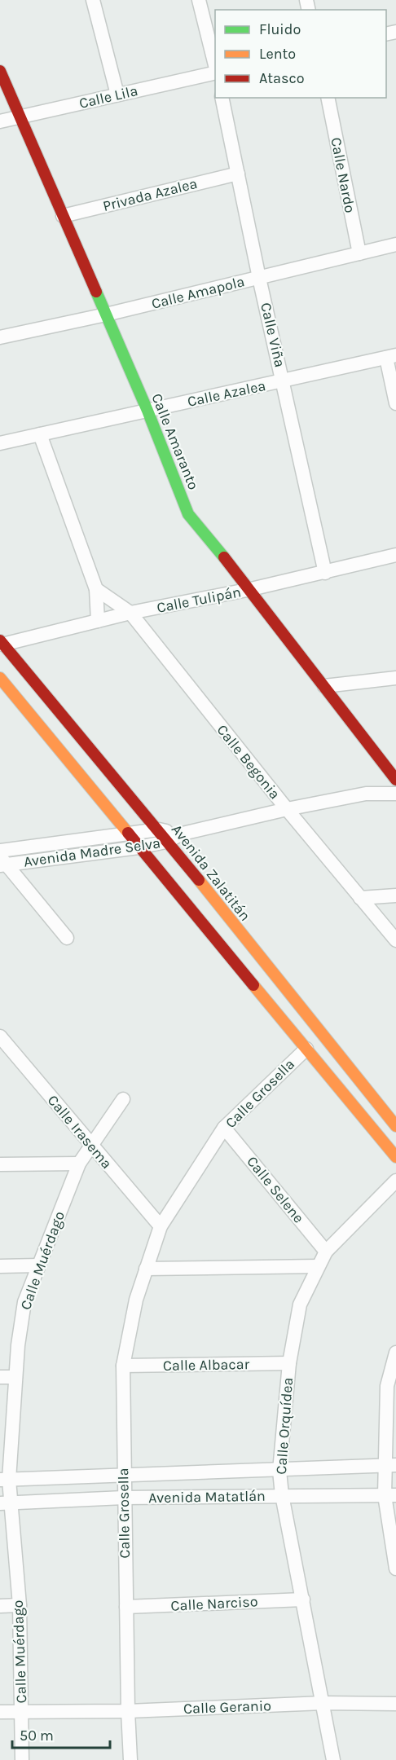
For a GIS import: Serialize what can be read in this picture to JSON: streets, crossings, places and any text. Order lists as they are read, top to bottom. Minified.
{"streets":{"street":["Calle Lila","Calle Nardo","Privada Azalea","Calle Amapola","Calle Viña","Calle Azalea","Calle Amaranto","Calle Tulipán","Calle Begonia","Avenida Madre Selva","Avenida Zalatitán","Calle Grosella","Calle Irasema","Calle Selene","Calle Muérdago","Calle Albacar","Calle Orquídea","Avenida Matatlán","Calle Narciso","Calle Geranio"]},"crossings":[["Calle Lila","Calle Amaranto"],["Calle Nardo","Calle Amapola"],["Privada Azalea","Calle Viña"],["Privada Azalea","Calle Amaranto"],["Calle Amapola","Calle Viña"],["Calle Amapola","Calle Amaranto"],["Calle Viña","Calle Azalea"],["Calle Viña","Calle Tulipán"],["Calle Azalea","Calle Amaranto"],["Calle Amaranto","Calle Tulipán"],["Calle Amaranto","Avenida Madre Selva"],["Calle Tulipán","Calle Begonia"],["Calle Tulipán","Avenida Zalatitán"],["Calle Begonia","Avenida Madre Selva"],["Avenida Madre Selva","Avenida Zalatitán"],["Calle Grosella","Calle Irasema"],["Calle Grosella","Calle Selene"],["Calle Grosella","Calle Albacar"],["Calle Grosella","Avenida Matatlán"],["Calle Grosella","Calle Narciso"],["Calle Grosella","Calle Geranio"],["Calle Irasema","Calle Muérdago"],["Calle Selene","Calle Orquídea"],["Calle Muérdago","Avenida Matatlán"],["Calle Muérdago","Calle Geranio"],["Calle Albacar","Calle Orquídea"],["Calle Orquídea","Avenida Matatlán"],["Calle Orquídea","Calle Narciso"],["Calle Orquídea","Calle Geranio"]],"legend":["Fluido","Lento","Atasco"],"scale_bar":"50 m"}
